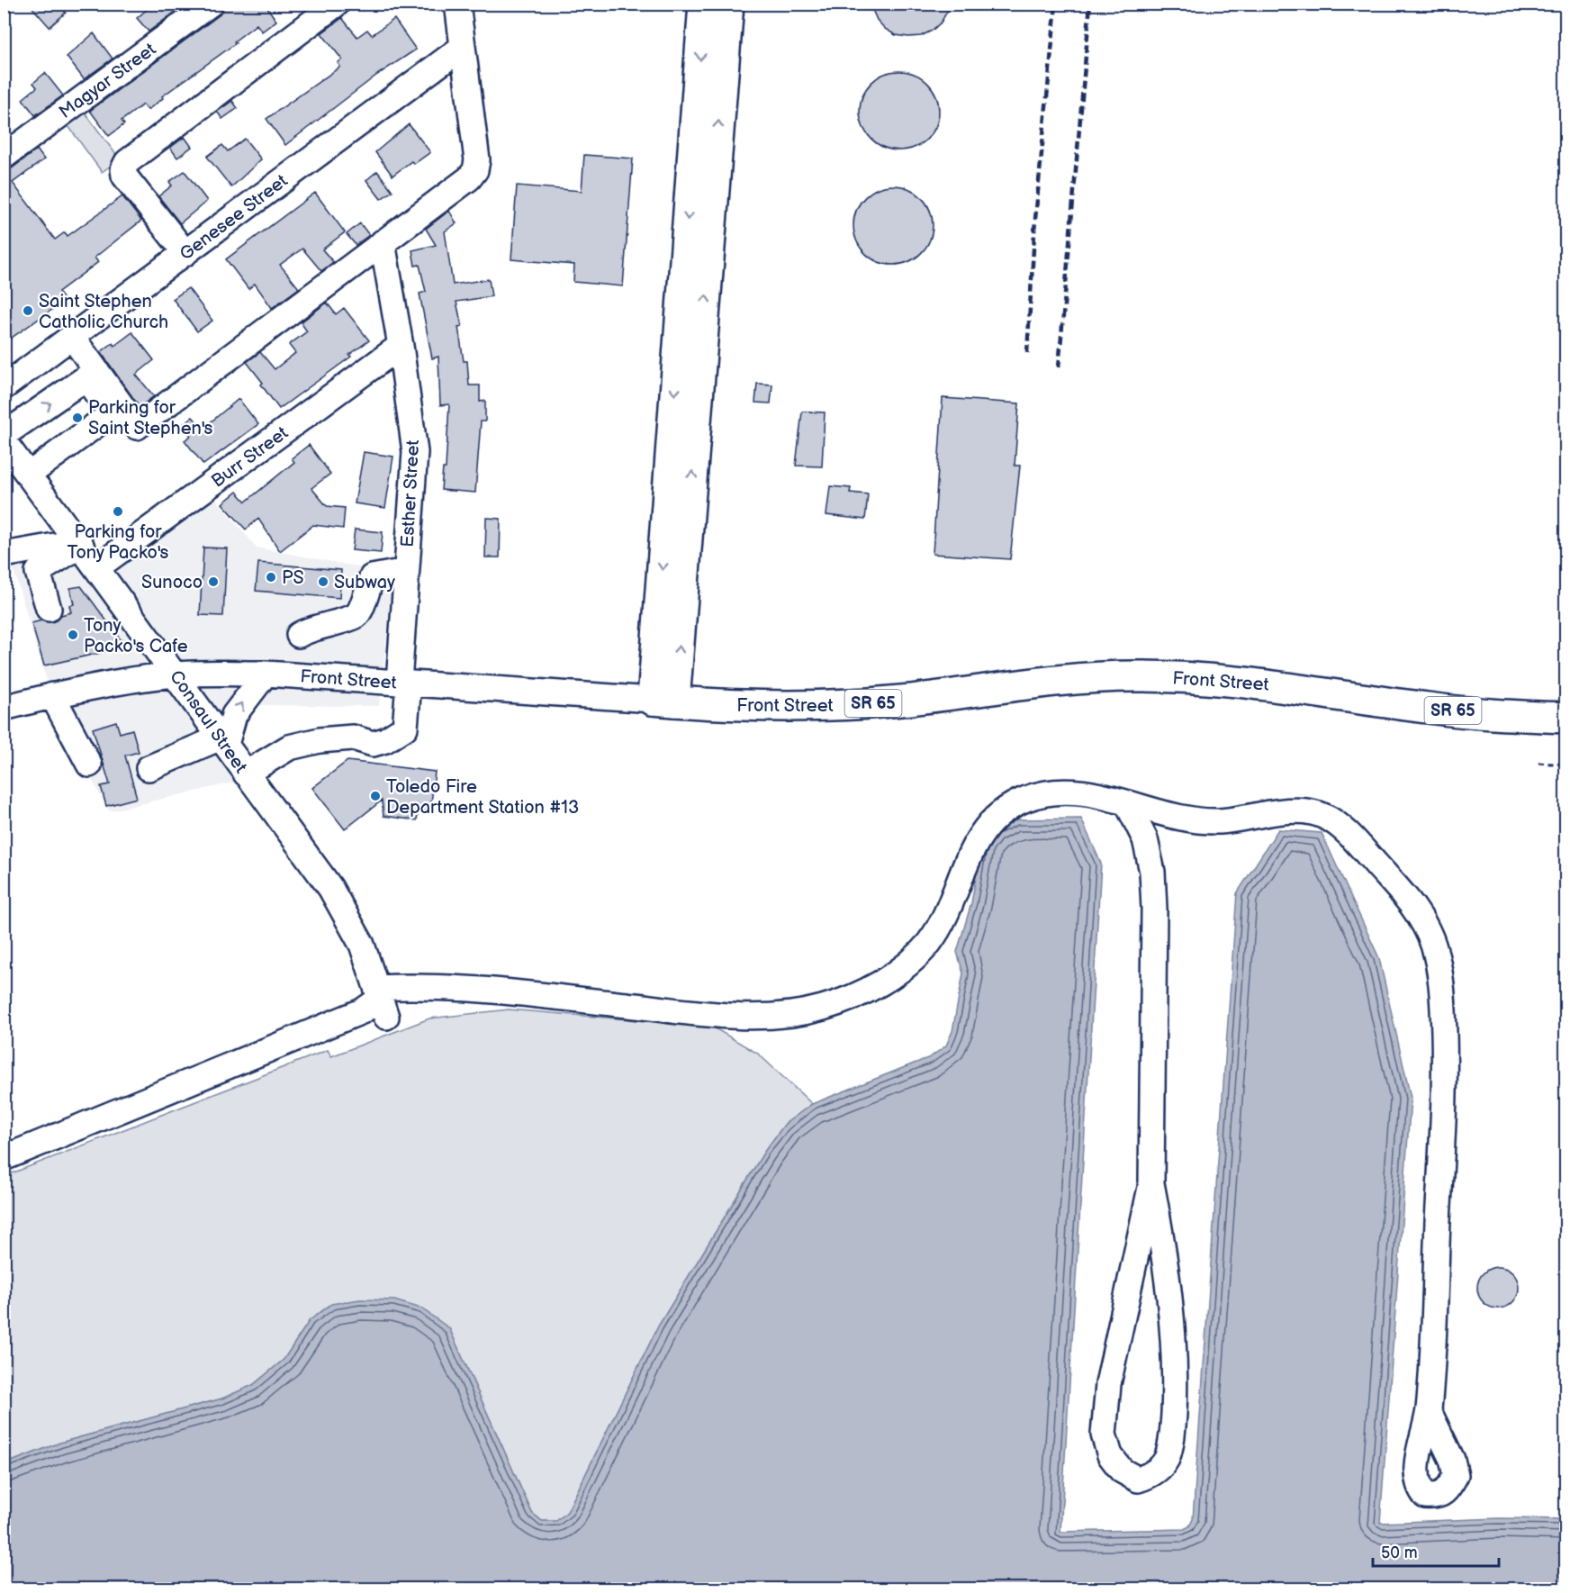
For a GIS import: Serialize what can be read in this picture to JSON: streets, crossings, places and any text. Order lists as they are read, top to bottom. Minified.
{"streets":{"main road":["Front Street","SR 65"],"street":["Magyar Street","Genesee Street","Burr Street","Esther Street","Consaul Street"]},"crossings":[["Burr Street","Esther Street"],["Burr Street","Consaul Street"],["Esther Street","Front Street"],["Esther Street","Consaul Street"],["Front Street","Consaul Street"]],"places":["Saint Stephen Catholic Church","Parking for Saint Stephen's","Parking for Tony Packo's","PS","Sunoco","Subway","Tony Packo's Cafe","Toledo Fire Department Station #13"],"scale_bar":"50 m"}
